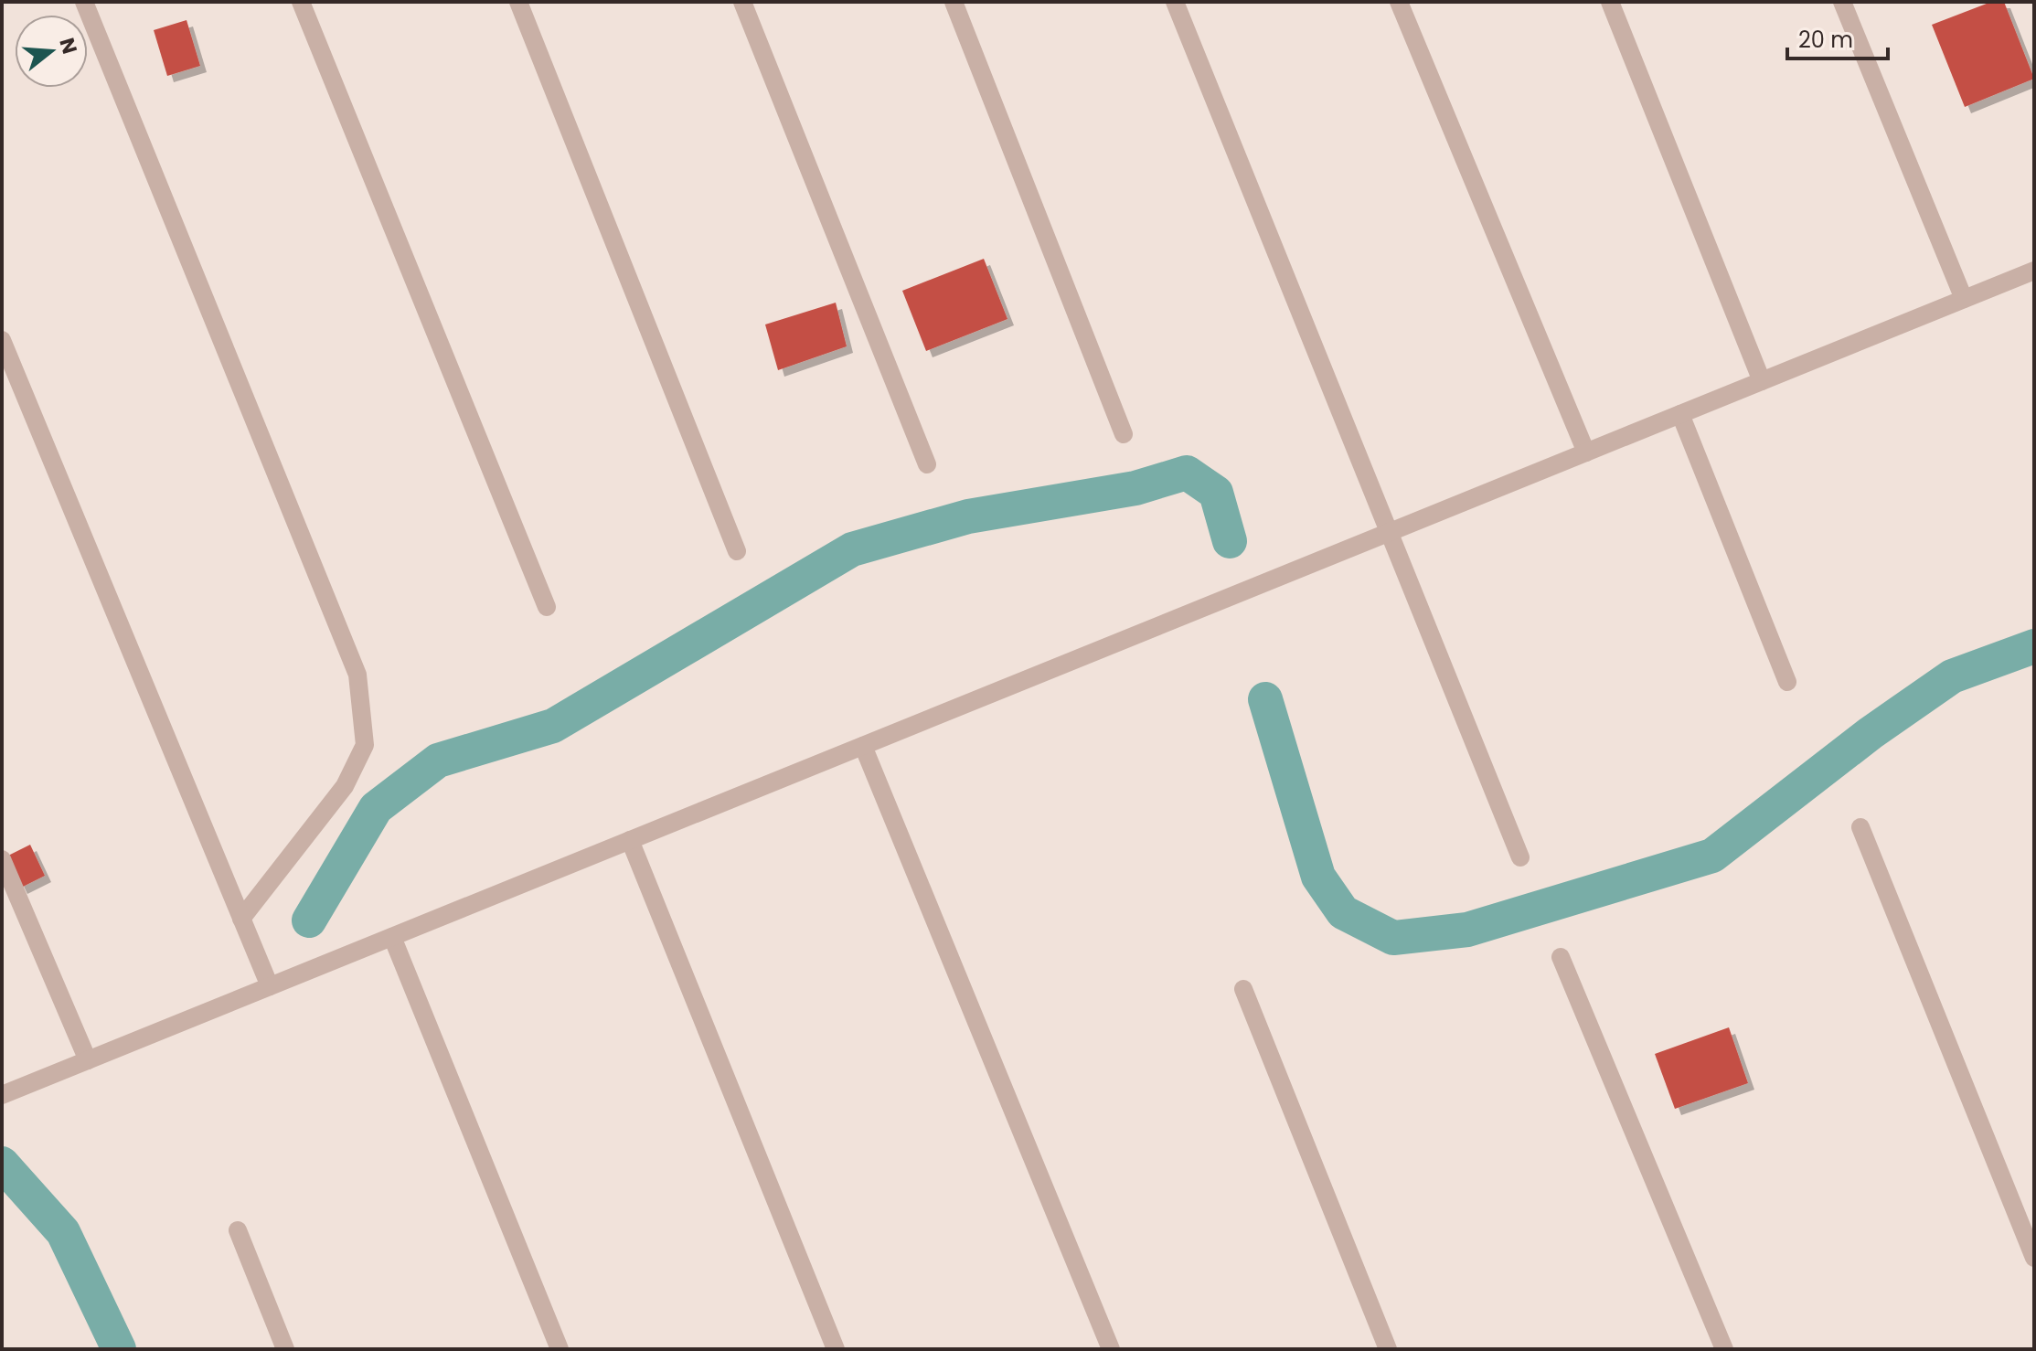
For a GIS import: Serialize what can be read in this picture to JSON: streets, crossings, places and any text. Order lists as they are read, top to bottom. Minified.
{"scale_bar":"20 m","north":"right"}
